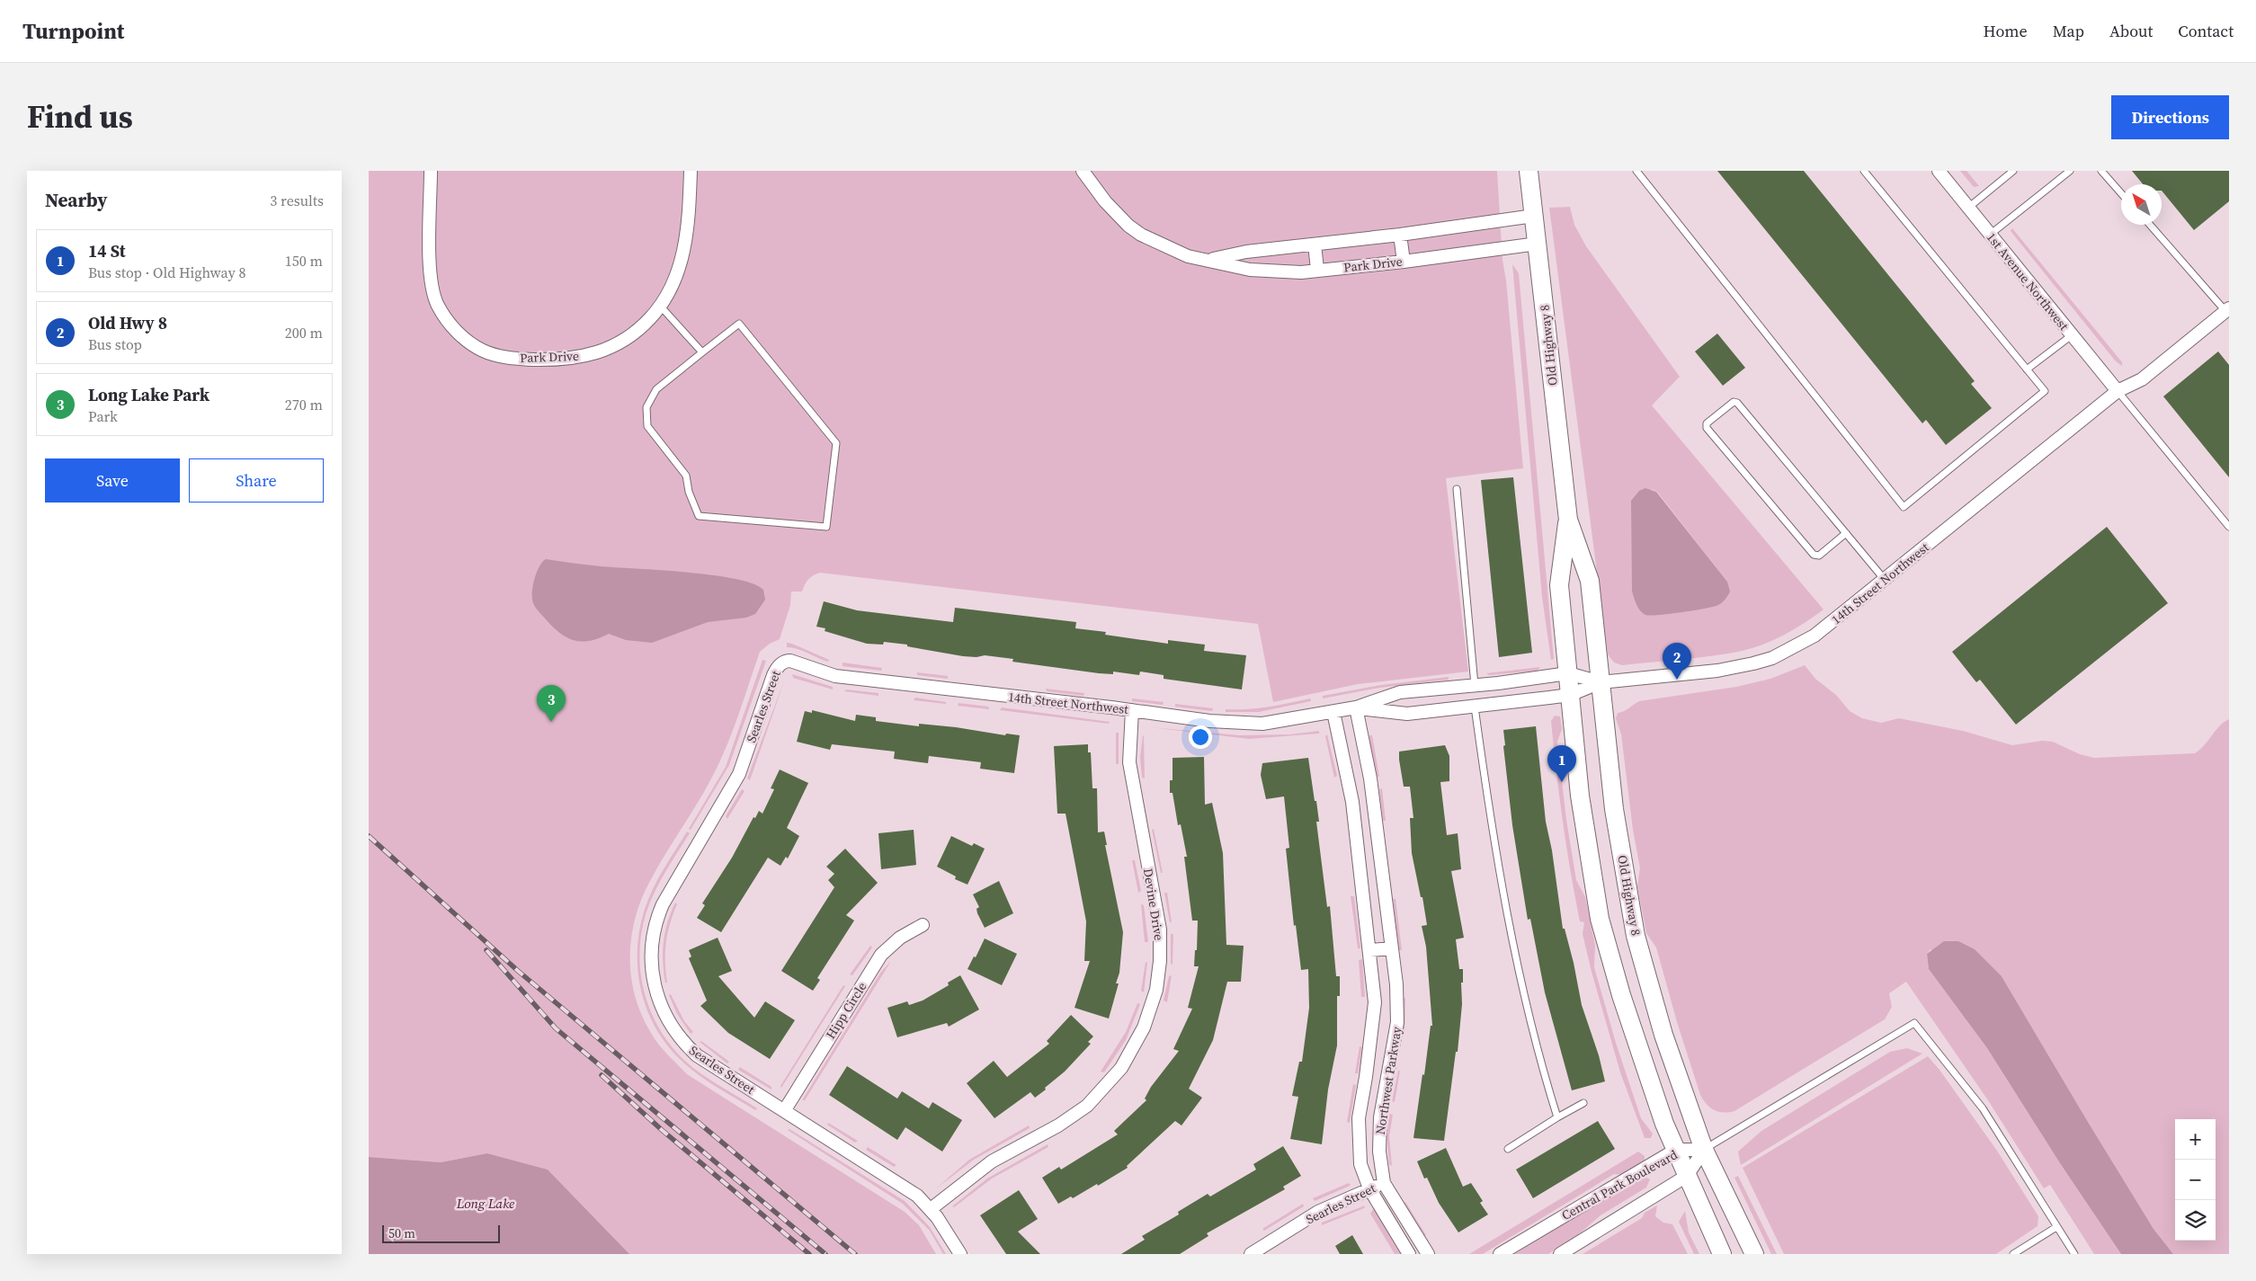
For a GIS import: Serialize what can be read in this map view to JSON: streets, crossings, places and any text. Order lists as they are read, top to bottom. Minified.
{"streets":{"street":["Park Drive","1st Avenue Northwest","Old Highway 8","14th Street Northwest","Searles Street","Devine Drive","Hipp Circle","Northwest Parkway","Central Park Boulevard"]},"crossings":[["Park Drive","Old Highway 8"],["1st Avenue Northwest","14th Street Northwest"],["Old Highway 8","14th Street Northwest"],["Old Highway 8","Central Park Boulevard"],["14th Street Northwest","Searles Street"],["14th Street Northwest","Devine Drive"],["14th Street Northwest","Northwest Parkway"],["Searles Street","Devine Drive"],["Searles Street","Hipp Circle"],["Searles Street","Northwest Parkway"]],"water":["Long Lake"],"scale_bar":"50 m","north":"top left","page":{"header":"Turnpoint","nav":["Home","Map","About","Contact"],"title":"Find us","buttons":["Directions",["Save","Share"]],"heading":["Nearby","3 results"],"list":[{"mark":"1","name":"14 St","note":"Bus stop · Old Highway 8","value":"150 m"},{"mark":"2","name":"Old Hwy 8","note":"Bus stop","value":"200 m"},{"mark":"3","name":"Long Lake Park","note":"Park","value":"270 m"}],"pins":["2","3","1"],"map_buttons":["+","−"],"scale":"50 m"}}
